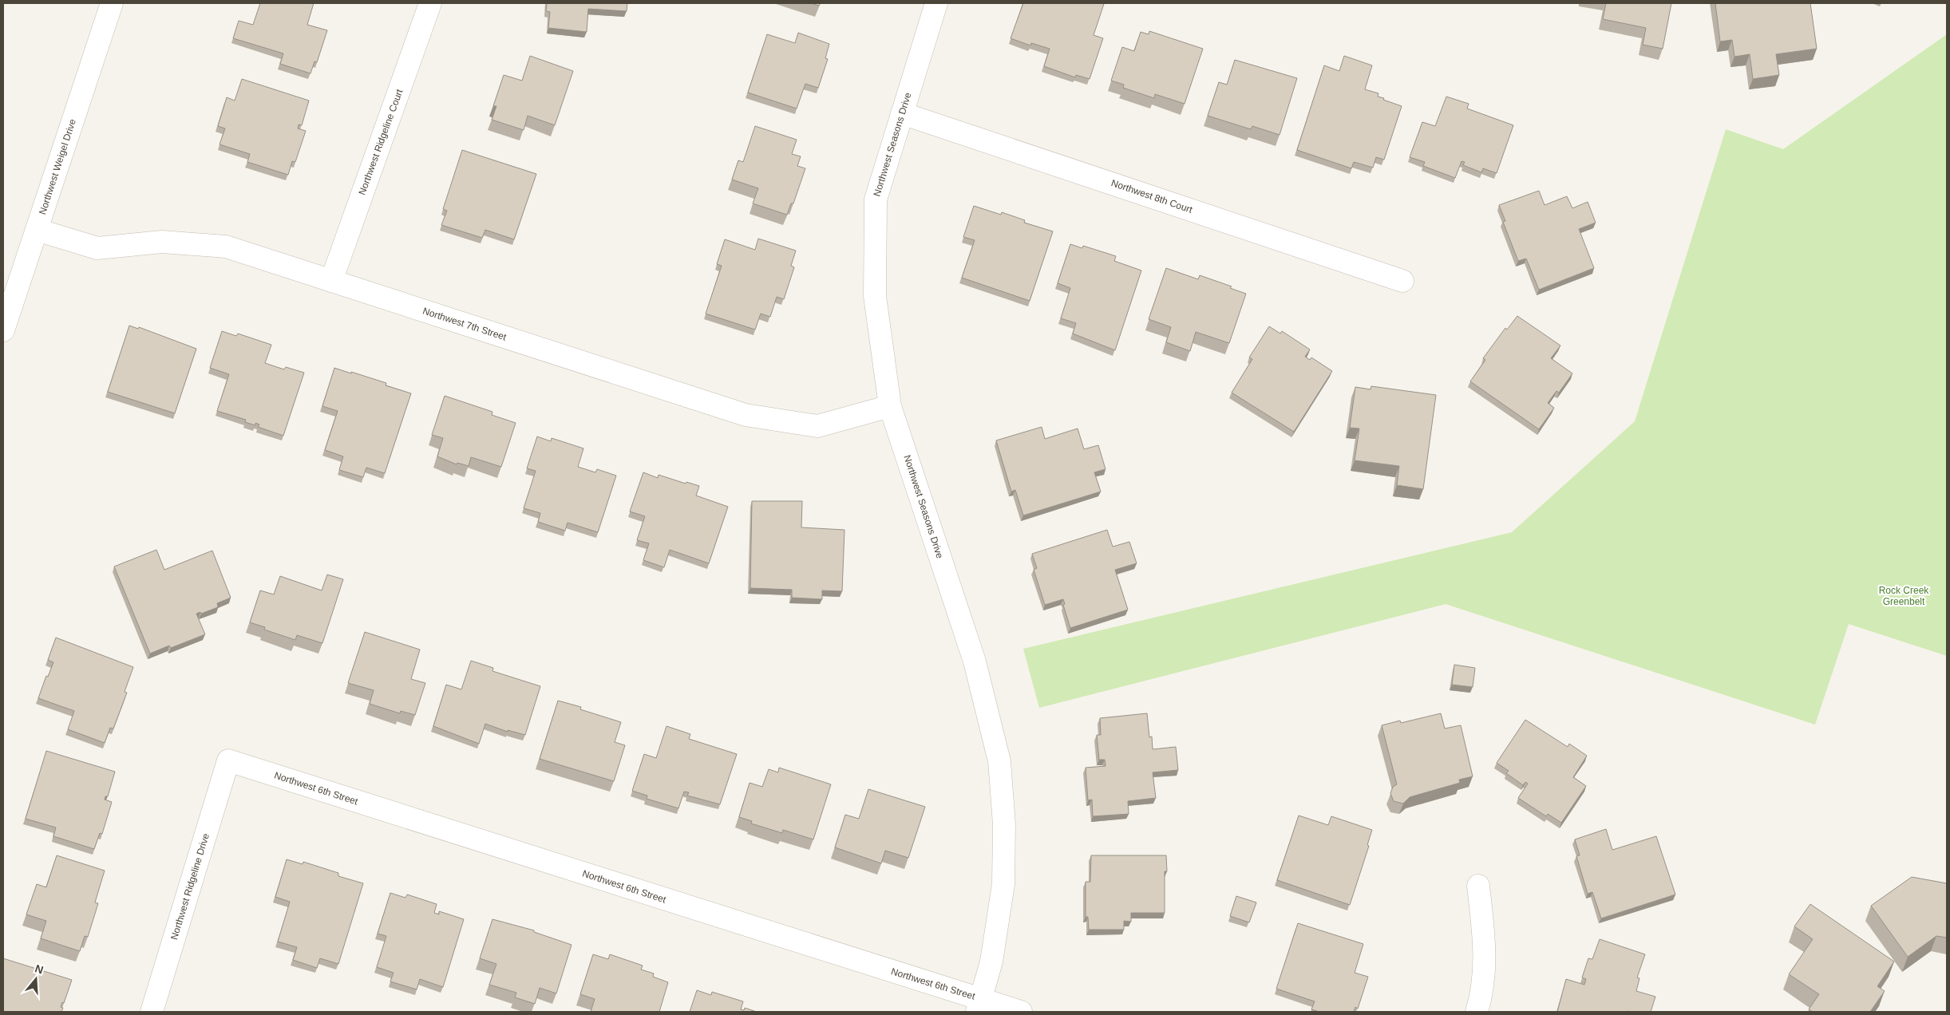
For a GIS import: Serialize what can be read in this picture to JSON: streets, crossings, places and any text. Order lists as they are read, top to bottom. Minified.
{"streets":{"street":["Northwest Ridgeline Court","Northwest Seasons Drive","Northwest Weigel Drive","Northwest 8th Court","Northwest 7th Street","Northwest 6th Street","Northwest Ridgeline Drive"]},"crossings":[["Northwest Ridgeline Court","Northwest 7th Street"],["Northwest Seasons Drive","Northwest 8th Court"],["Northwest Seasons Drive","Northwest 7th Street"],["Northwest Seasons Drive","Northwest 6th Street"],["Northwest Weigel Drive","Northwest 7th Street"],["Northwest 6th Street","Northwest Ridgeline Drive"]],"parks":["Rock Creek Greenbelt"],"north":"top"}
